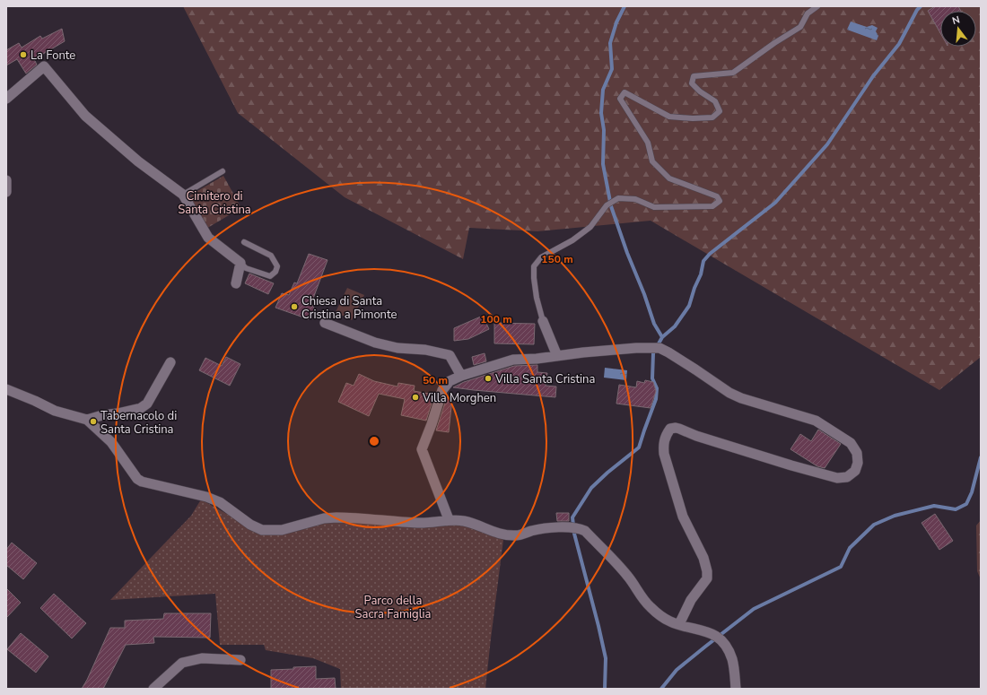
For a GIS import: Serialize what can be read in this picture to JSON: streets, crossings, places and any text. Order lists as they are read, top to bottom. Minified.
{"parks":["Cimitero di Santa Cristina","Parco della Sacra Famiglia"],"places":["La Fonte","Chiesa di Santa Cristina a Pimonte","Villa Santa Cristina","Villa Morghen","Tabernacolo di Santa Cristina"],"north":"top","rings":["150 m","100 m","50 m"]}
